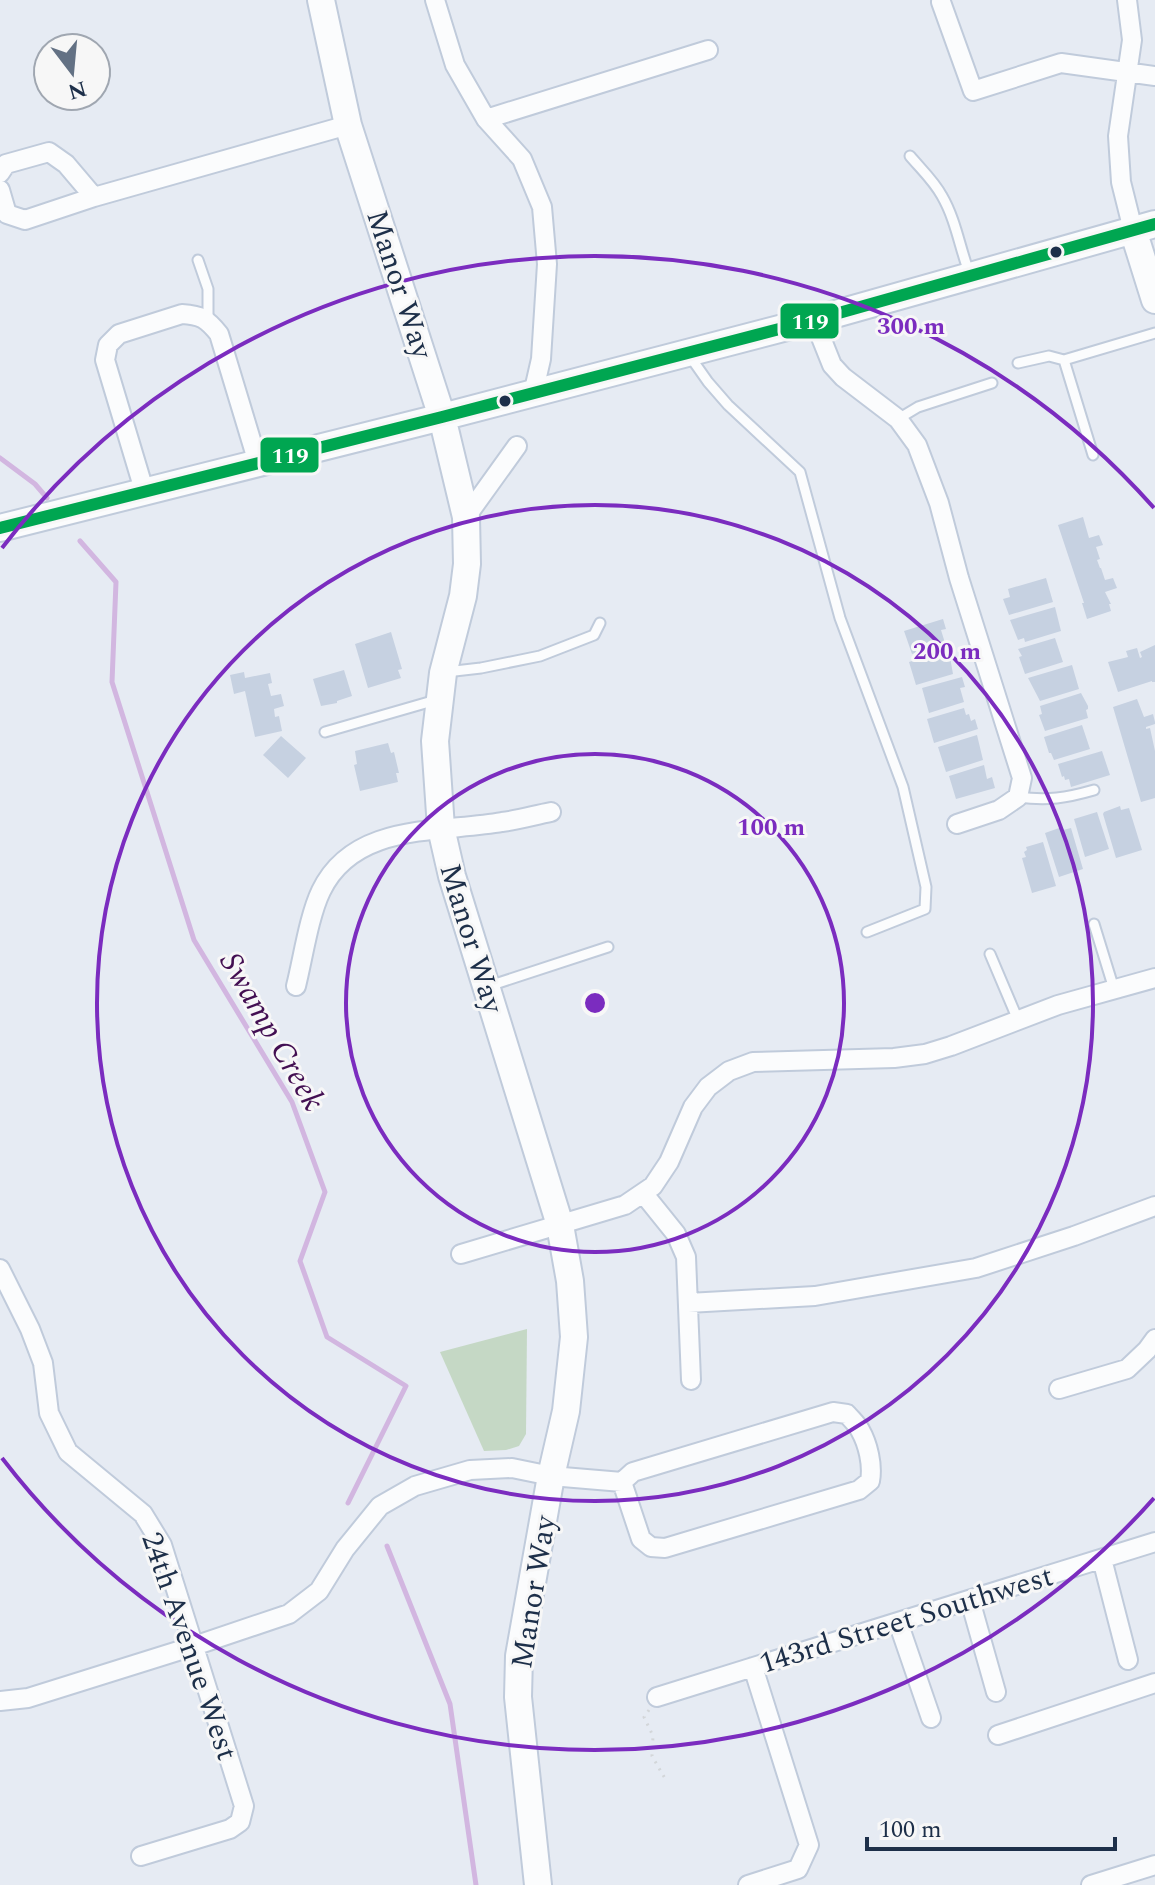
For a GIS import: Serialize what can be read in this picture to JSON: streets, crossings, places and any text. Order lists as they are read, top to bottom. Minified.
{"streets":{"street":["Manor Way","143rd Street Southwest","24th Avenue West"]},"water":["Swamp Creek"],"lines":["transit line 119"],"scale_bar":"100 m","north":"bottom","rings":["300 m","200 m","100 m"]}
